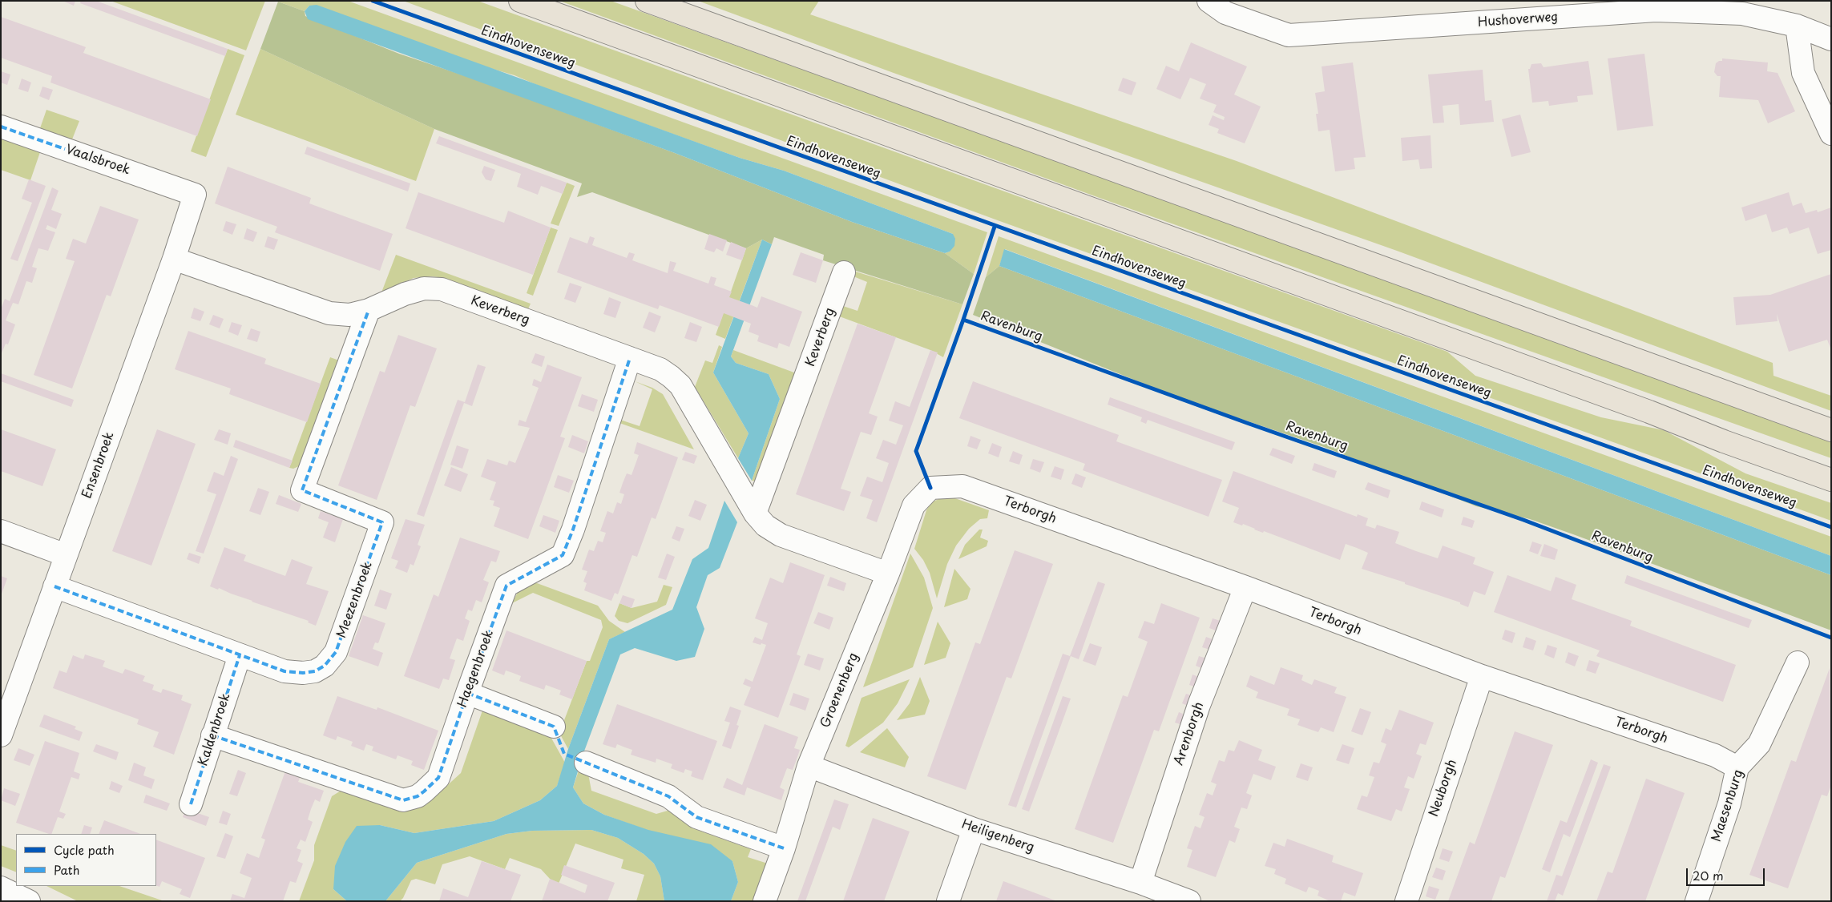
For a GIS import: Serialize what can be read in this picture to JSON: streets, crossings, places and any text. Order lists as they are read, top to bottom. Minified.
{"streets":{"street":["Hushoverweg","Vaalsbroek","Keverberg","Ensenbroek","Terborgh","Meezenbroek","Haegenbroek","Groenenberg","Kaldenbroek","Arenborgh","Neuborgh","Maesenburg","Heiligenberg"],"cycle path":["Eindhovenseweg","Ravenburg"]},"crossings":[["Vaalsbroek","Ensenbroek"],["Keverberg","Ensenbroek"],["Keverberg","Meezenbroek"],["Keverberg","Haegenbroek"],["Keverberg","Groenenberg"],["Ensenbroek","Meezenbroek"],["Terborgh","Groenenberg"],["Terborgh","Arenborgh"],["Terborgh","Neuborgh"],["Terborgh","Maesenburg"],["Meezenbroek","Kaldenbroek"],["Haegenbroek","Kaldenbroek"],["Groenenberg","Heiligenberg"],["Arenborgh","Heiligenberg"]],"legend":["Cycle path","Path"],"scale_bar":"20 m"}
